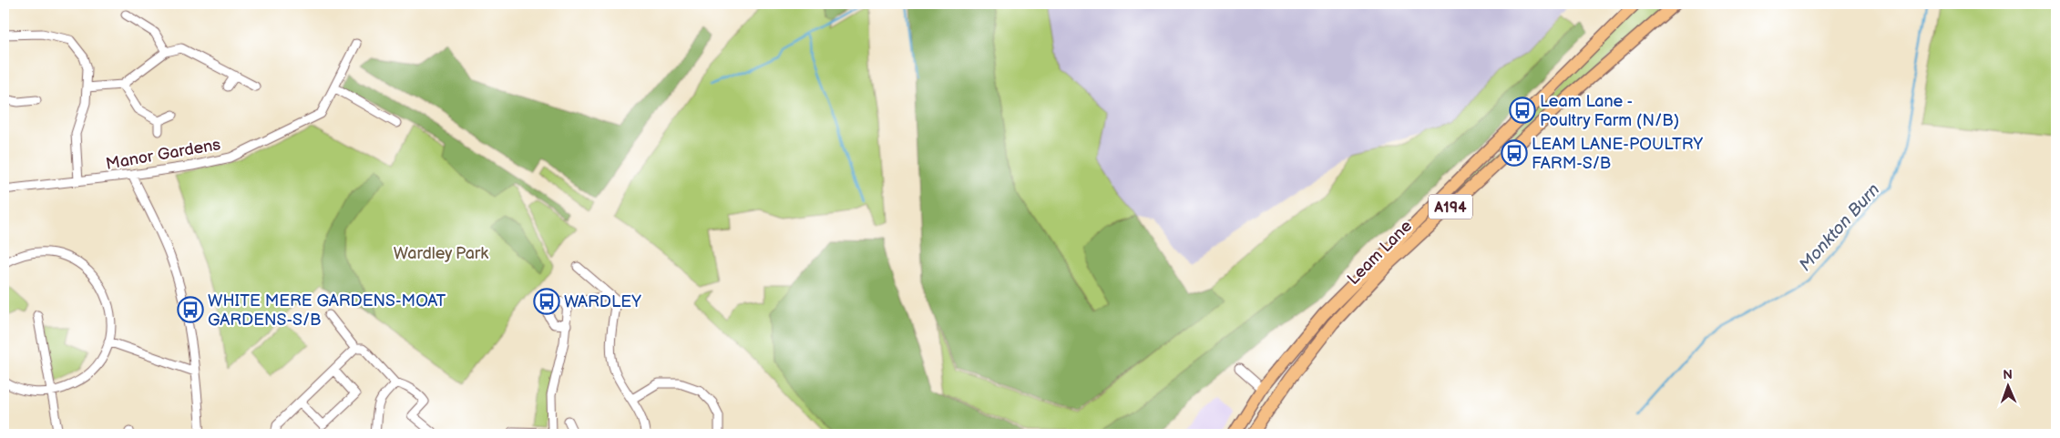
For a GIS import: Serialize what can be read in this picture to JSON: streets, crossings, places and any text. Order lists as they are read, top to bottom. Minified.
{"streets":{"highway":["A194","Leam Lane"],"street":["Manor Gardens"]},"water":["Monkton Burn"],"parks":["Wardley Park"],"places":{"bus stop":["Leam Lane - Poultry Farm (N/B)","LEAM LANE-POULTRY FARM-S/B","WARDLEY","WHITE MERE GARDENS-MOAT GARDENS-S/B"]},"north":"top"}
